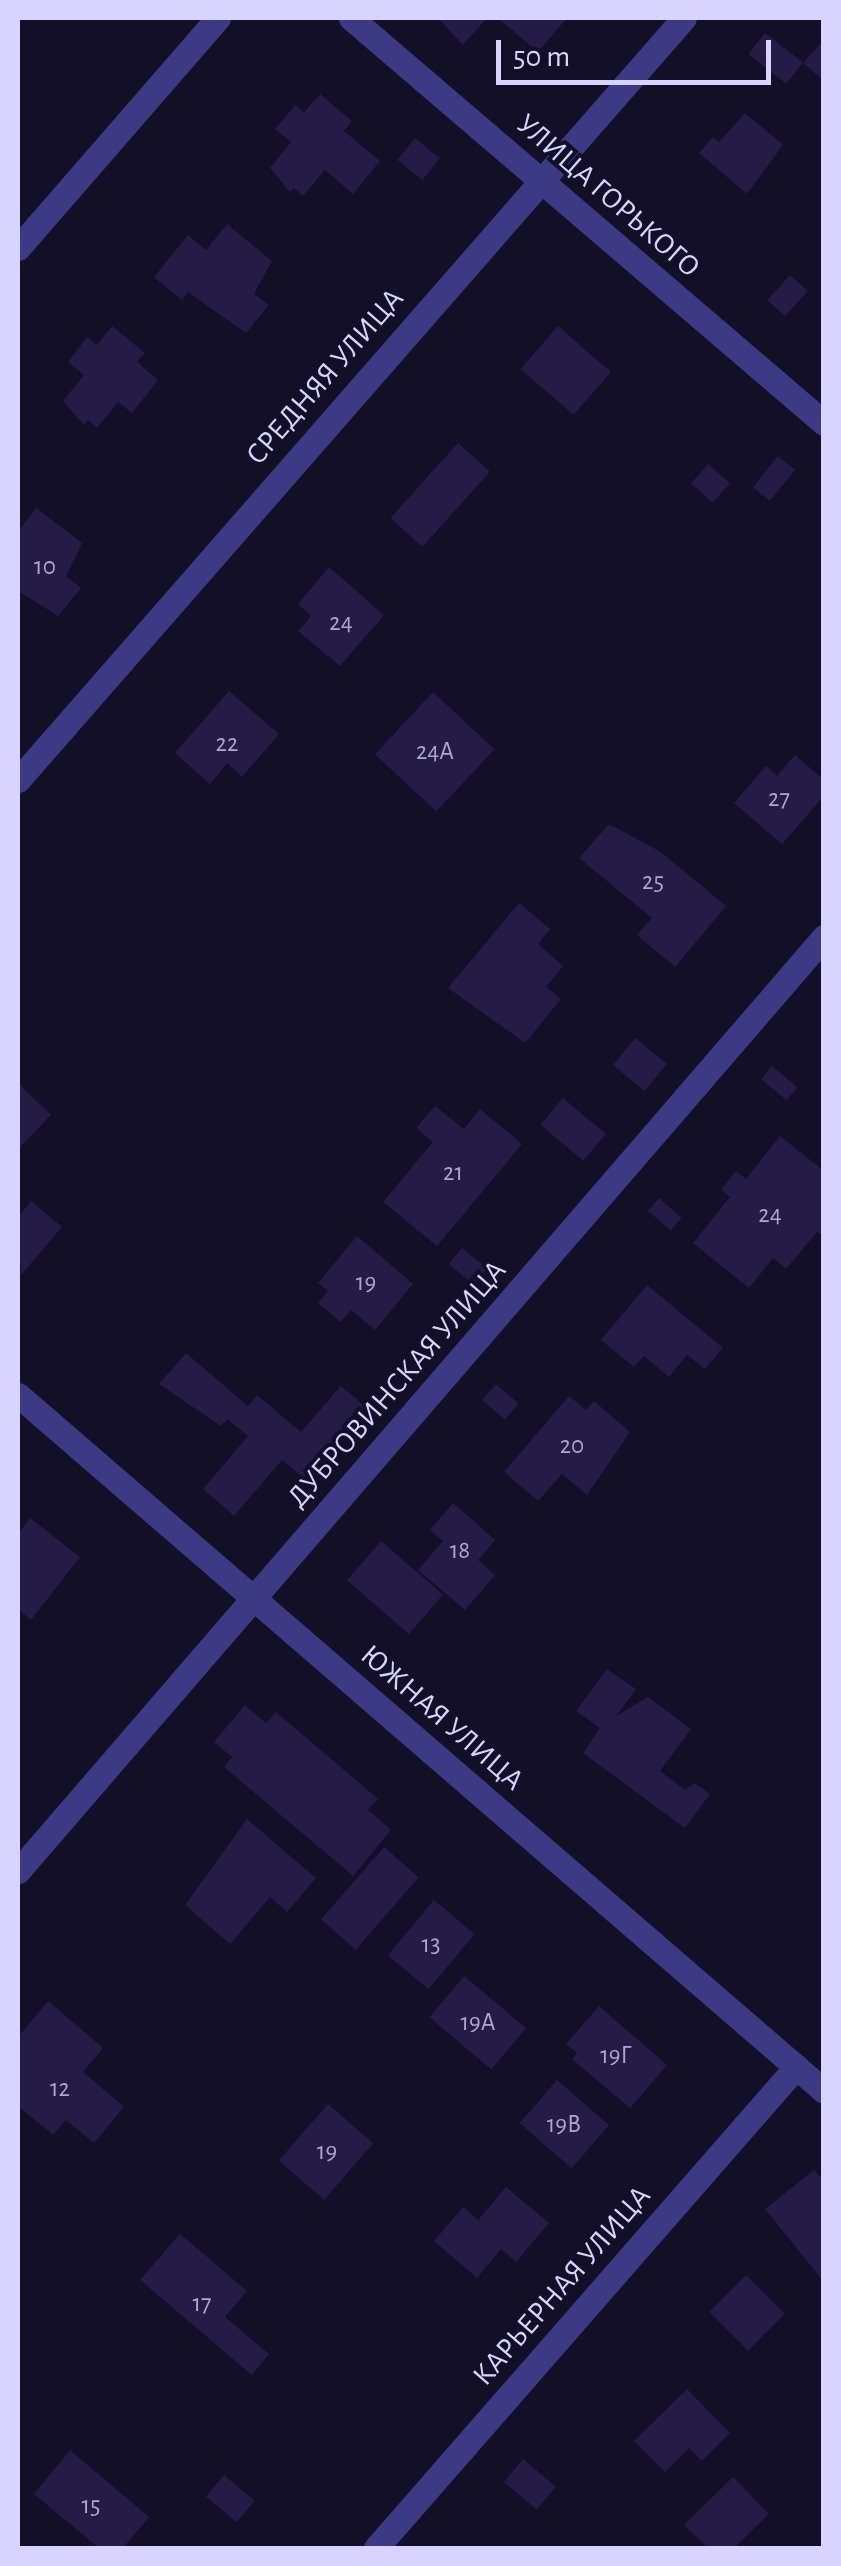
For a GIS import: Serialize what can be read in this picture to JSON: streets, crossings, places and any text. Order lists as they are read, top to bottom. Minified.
{"streets":{"street":["УЛИЦА ГОРЬКОГО","СРЕДНЯЯ УЛИЦА","ДУБРОВИНСКАЯ УЛИЦА","ЮЖНАЯ УЛИЦА","КАРЬЕРНАЯ УЛИЦА"]},"crossings":[["УЛИЦА ГОРЬКОГО","СРЕДНЯЯ УЛИЦА"],["ДУБРОВИНСКАЯ УЛИЦА","ЮЖНАЯ УЛИЦА"],["ЮЖНАЯ УЛИЦА","КАРЬЕРНАЯ УЛИЦА"]],"house_numbers":["10","24","22","24А","27","25","21","24","19","20","18","13","19А","19Г","12","19В","19","17","15"],"scale_bar":"50 m"}
